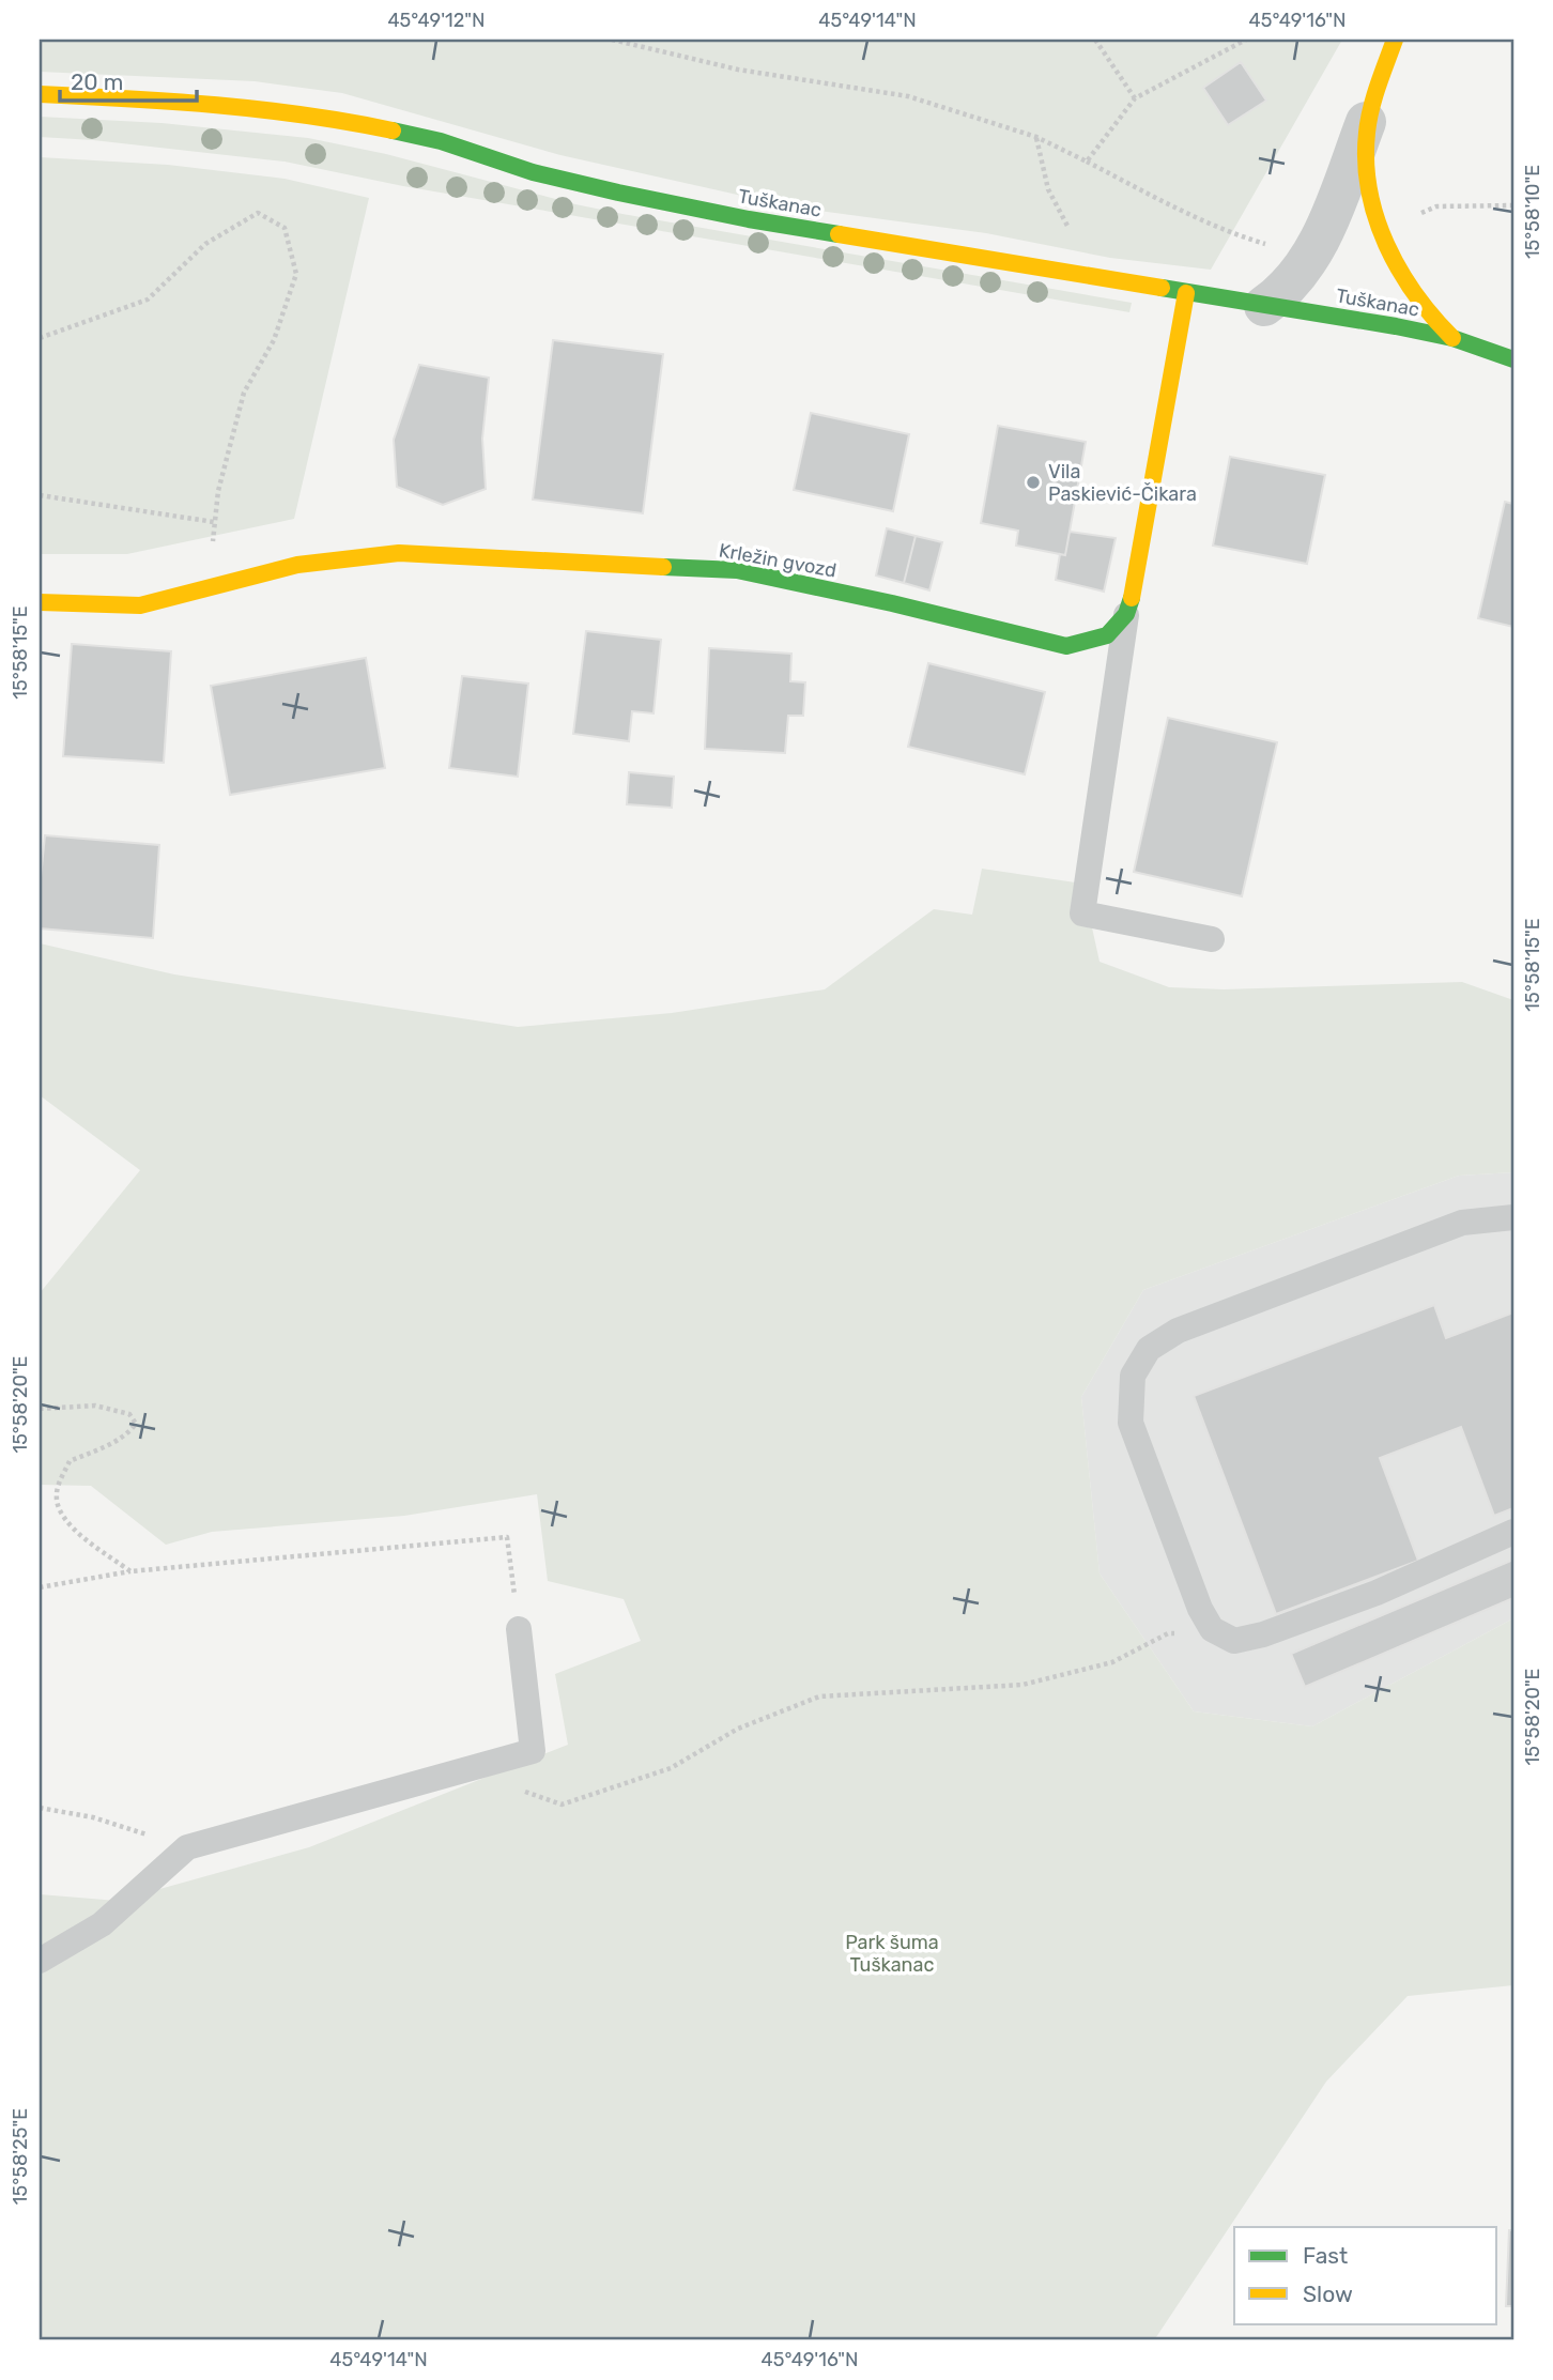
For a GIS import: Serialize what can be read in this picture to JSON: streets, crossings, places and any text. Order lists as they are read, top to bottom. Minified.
{"streets":{"street":["Tuškanac","Krležin gvozd"]},"parks":["Park šuma Tuškanac"],"places":["Vila Paskiević-Čikara"],"legend":["Fast","Slow"],"scale_bar":"20 m","coordinates":["45°49'12\"N","45°49'14\"N","45°49'16\"N","15°58'10\"E","15°58'15\"E","15°58'20\"E","15°58'25\"E"]}
